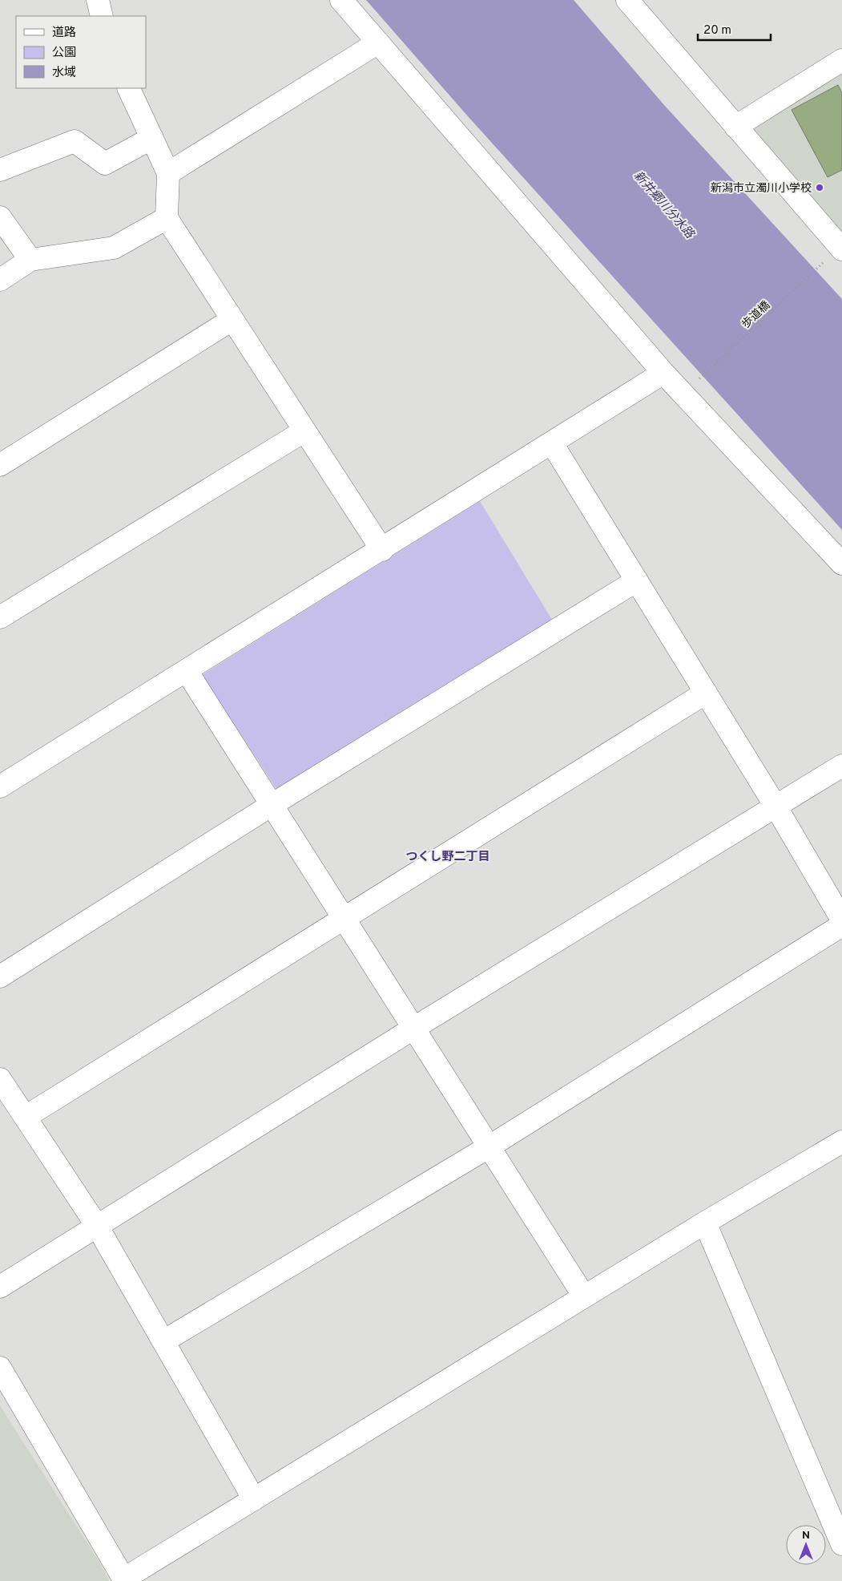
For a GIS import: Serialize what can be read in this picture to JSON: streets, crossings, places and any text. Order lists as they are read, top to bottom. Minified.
{"streets":{"path":["歩道橋"]},"districts":["つくし野二丁目"],"water":["新井郷川分水路"],"places":["新潟市立濁川小学校"],"legend":["道路","公園","水域"],"scale_bar":"20 m","north":"top"}
